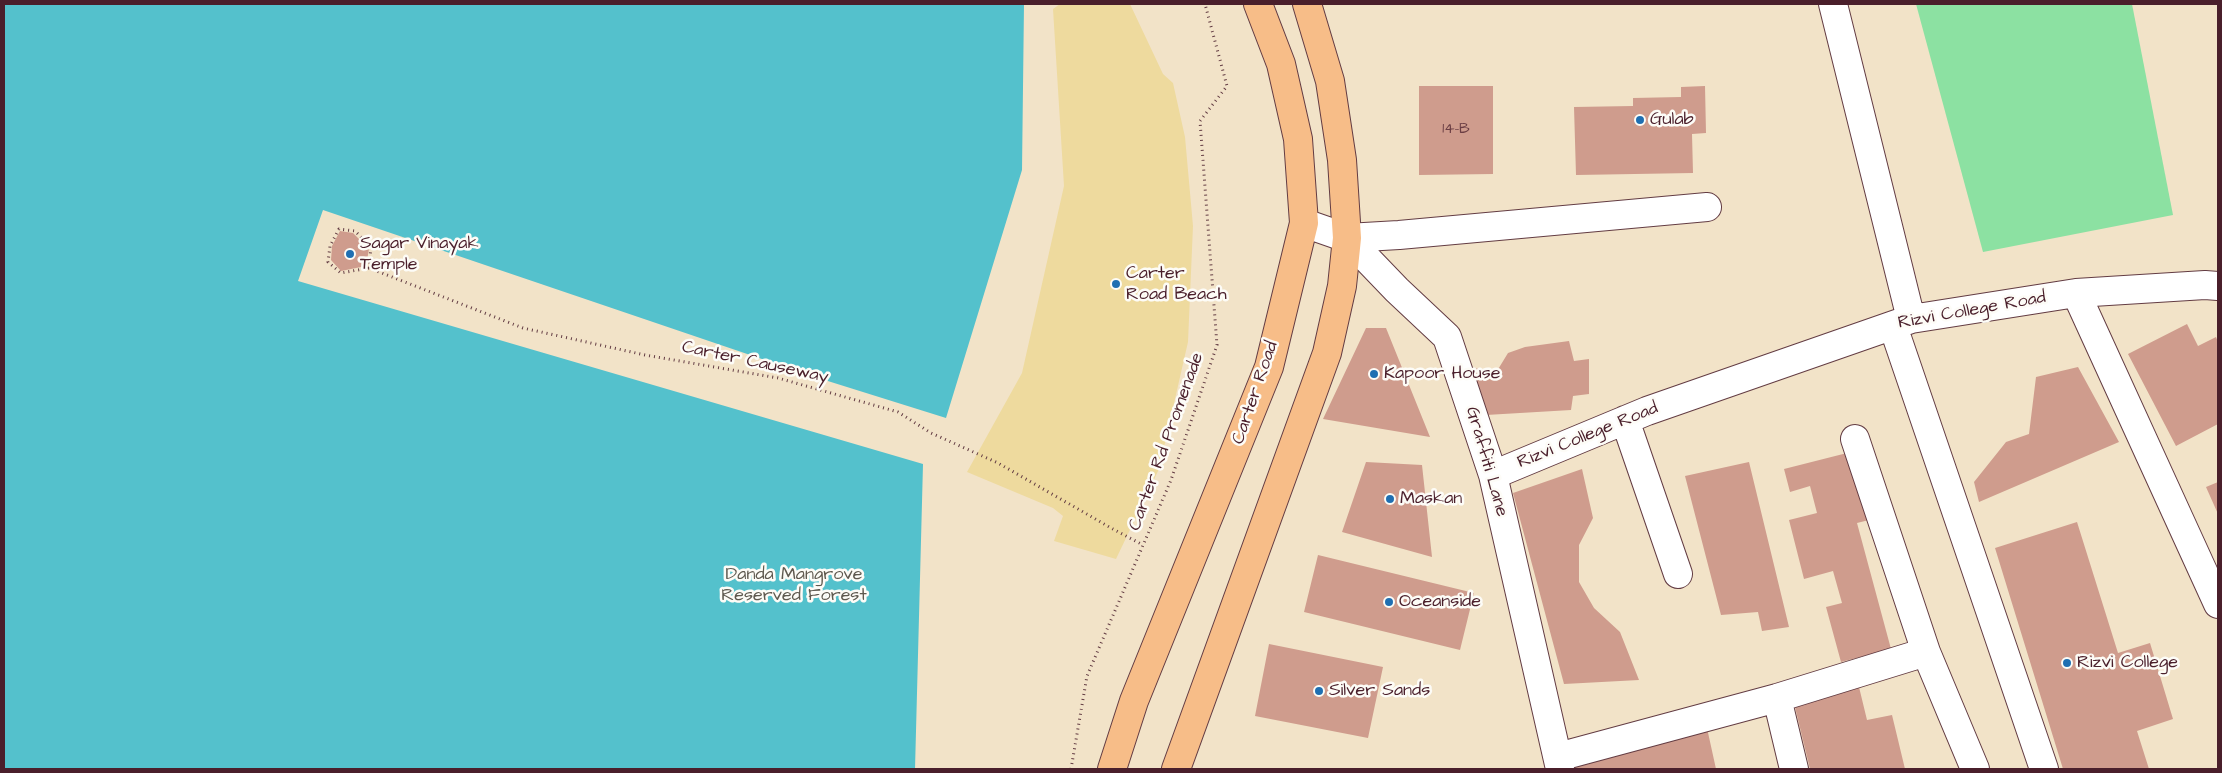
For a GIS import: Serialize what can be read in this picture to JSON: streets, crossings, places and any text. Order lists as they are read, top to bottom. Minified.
{"streets":{"main road":["Carter Road"],"street":["Rizvi College Road","Graffiti Lane"],"path":["Carter Causeway","Carter Rd Promenade"]},"crossings":[["Rizvi College Road","Graffiti Lane"],["Carter Causeway","Carter Rd Promenade"],["Carter Road","Graffiti Lane"]],"parks":["Danda Mangrove Reserved Forest"],"places":["Gulab","Sagar Vinayak Temple","Carter Road Beach","Kapoor House","Maskan","Oceanside","Rizvi College","Silver Sands"],"house_numbers":["14-B"]}
